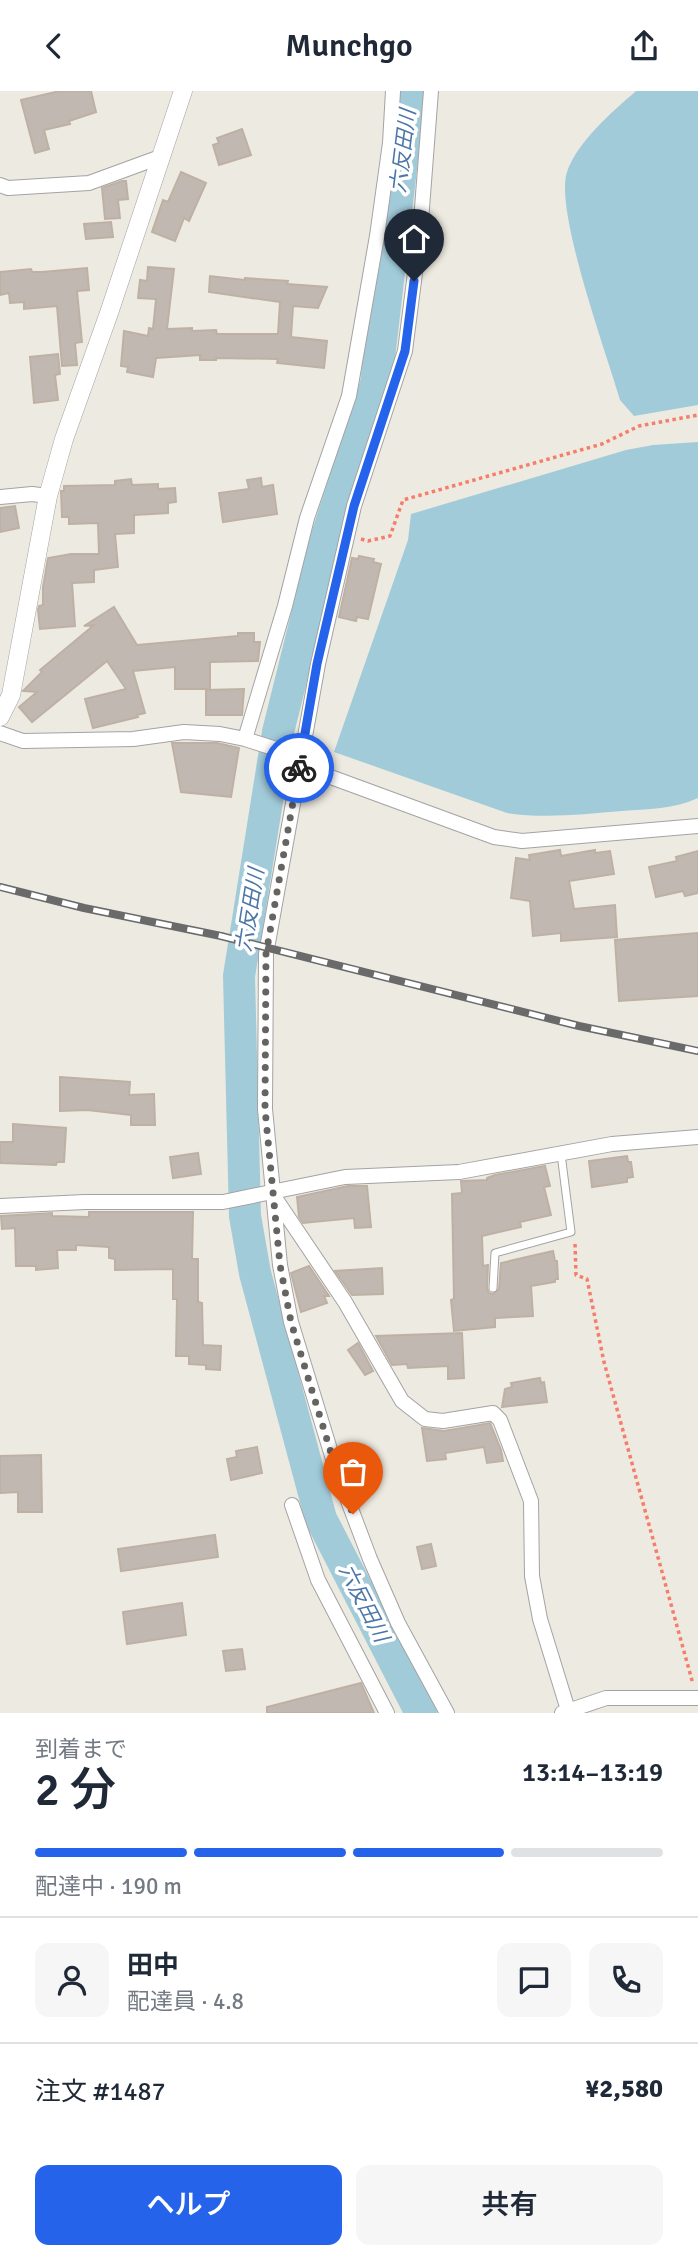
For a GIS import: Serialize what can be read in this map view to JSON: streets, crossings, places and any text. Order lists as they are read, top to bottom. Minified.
{"water":["六反田川"],"page":{"header":"Munchgo","heading":["2 分","到着まで","13:14–13:19"],"panel":["田中","配達員 · 4.8","注文 #1487","¥2,580"],"bar":"配達中 · 190 m","buttons":["ヘルプ","共有"]}}
